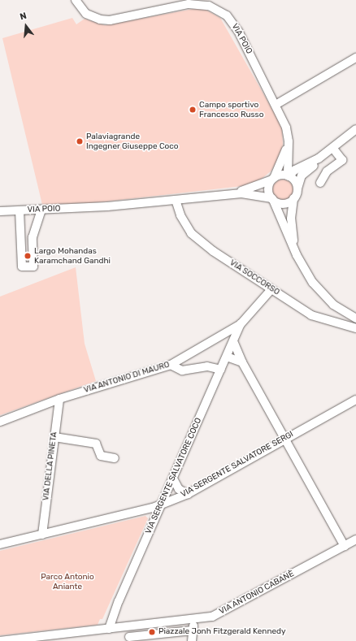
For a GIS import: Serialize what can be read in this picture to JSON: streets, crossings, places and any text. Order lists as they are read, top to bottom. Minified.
{"streets":{"street":["VIA POIO","VIA SOCCORSO","VIA ANTONIO DI MAURO","VIA SERGENTE SALVATORE SERGI","VIA DELLA PINETA","VIA SERGENTE SALVATORE COCO","VIA ANTONIO CABANÈ"]},"crossings":[["VIA POIO","VIA SOCCORSO"],["VIA SOCCORSO","VIA ANTONIO DI MAURO"],["VIA ANTONIO DI MAURO","VIA DELLA PINETA"],["VIA ANTONIO DI MAURO","VIA SERGENTE SALVATORE COCO"],["VIA SERGENTE SALVATORE SERGI","VIA DELLA PINETA"],["VIA SERGENTE SALVATORE SERGI","VIA SERGENTE SALVATORE COCO"],["VIA SERGENTE SALVATORE COCO","VIA ANTONIO CABANÈ"]],"parks":["Parco Antonio Aniante"],"places":["Campo sportivo Francesco Russo","Palaviagrande Ingegner Giuseppe Coco","Largo Mohandas Karamchand Gandhi","Piazzale Jonh Fitzgerald Kennedy"],"north":"top"}
